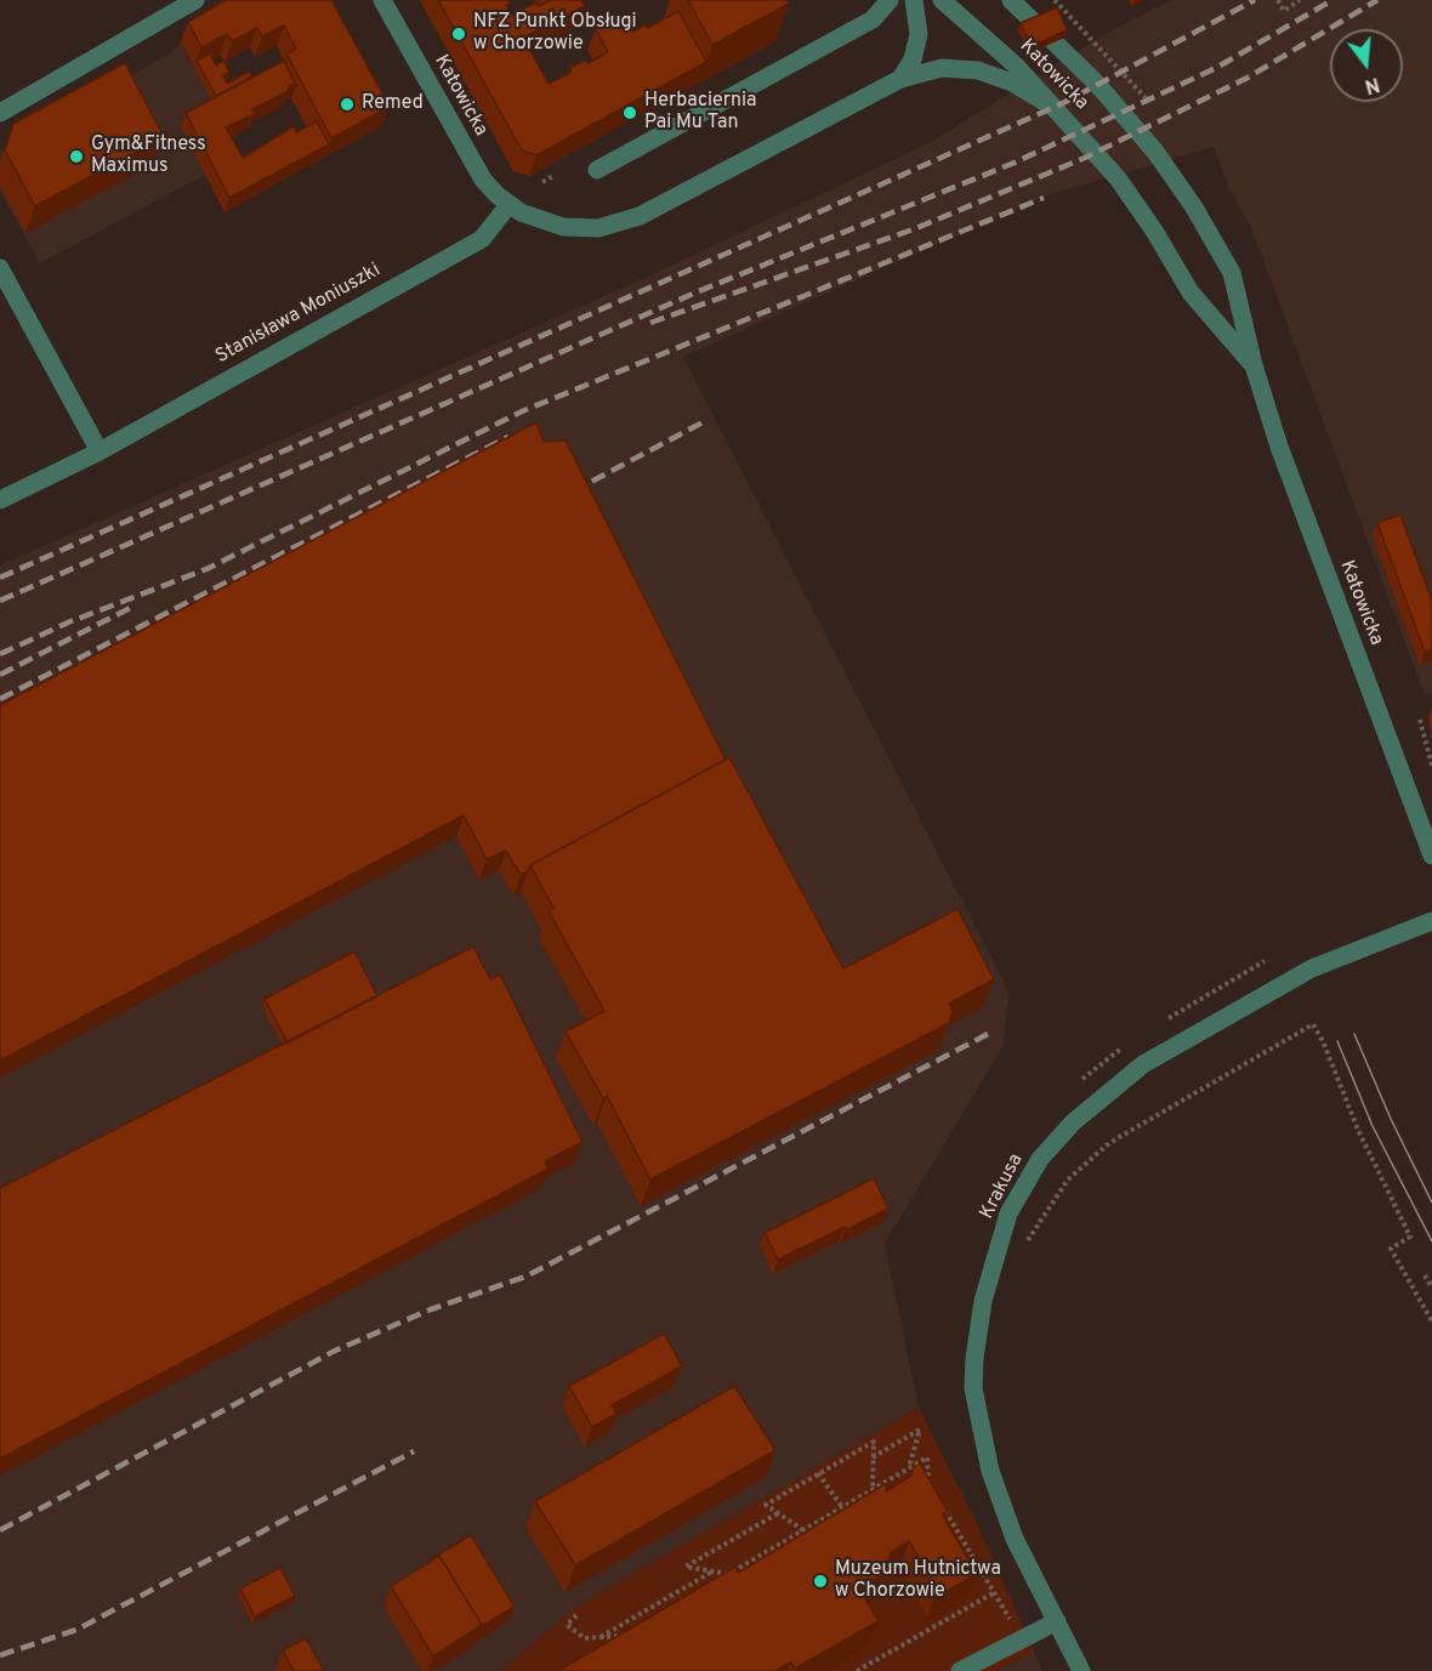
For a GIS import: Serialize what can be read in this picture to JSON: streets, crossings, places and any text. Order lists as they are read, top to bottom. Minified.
{"streets":{"street":["Katowicka","Stanisława Moniuszki","Krakusa"]},"crossings":[["Katowicka","Stanisława Moniuszki"]],"places":["NFZ Punkt Obsługi w Chorzowie","Remed","Herbaciernia Pai Mu Tan","Gym&Fitness Maximus","Muzeum Hutnictwa w Chorzowie"],"north":"bottom"}
